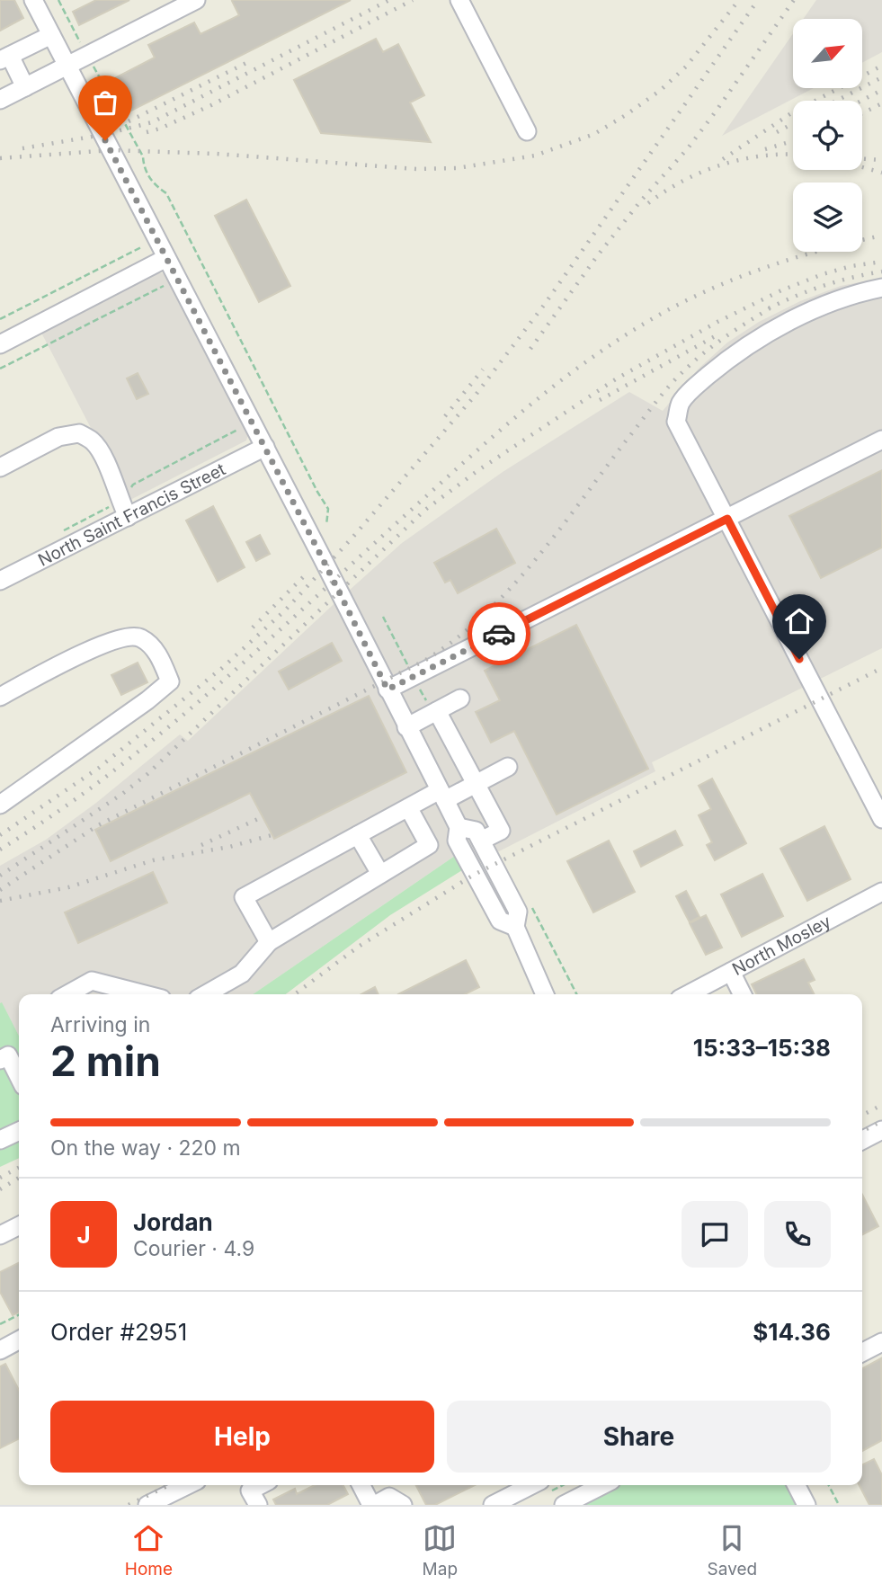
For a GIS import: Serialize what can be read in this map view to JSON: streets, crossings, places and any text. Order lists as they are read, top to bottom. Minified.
{"streets":{"street":["North Saint Francis Street","North Mosley"]},"north":"top right","page":{"heading":["2 min","Arriving in","15:33–15:38"],"panel":["Jordan","Courier · 4.9","Order #2951","$14.36"],"bar":"On the way · 220 m","round":"J","buttons":["Help","Share"],"tabs":["Home","Map","Saved"]}}
